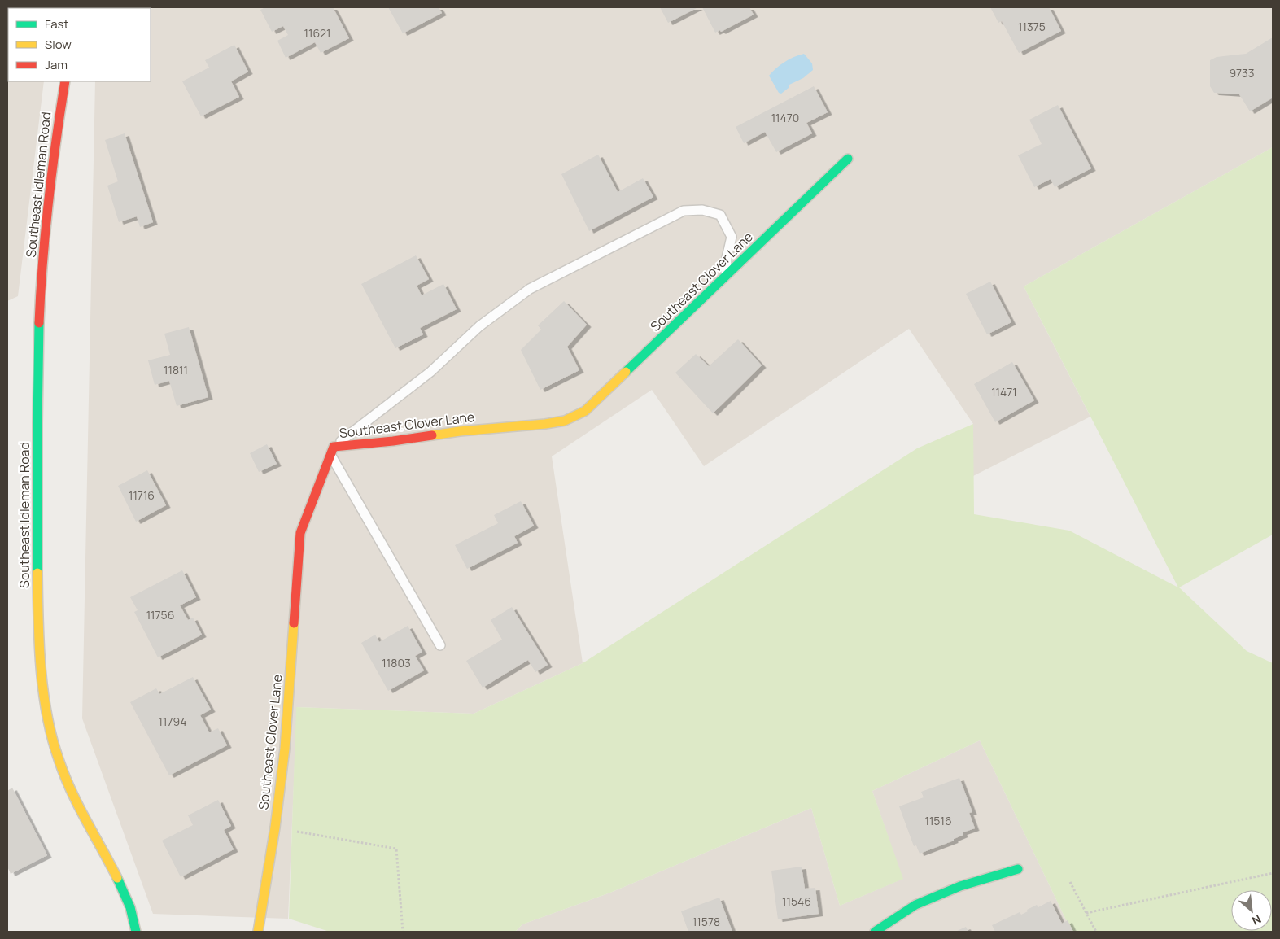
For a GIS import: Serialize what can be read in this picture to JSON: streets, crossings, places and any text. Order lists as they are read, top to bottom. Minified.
{"streets":{"street":["Southeast Idleman Road","Southeast Clover Lane"]},"house_numbers":["11375","11621","9733","11470","11811","11471","11716","11756","11803","11794","11516","11546","11578"],"legend":["Fast","Slow","Jam"],"north":"bottom right"}
